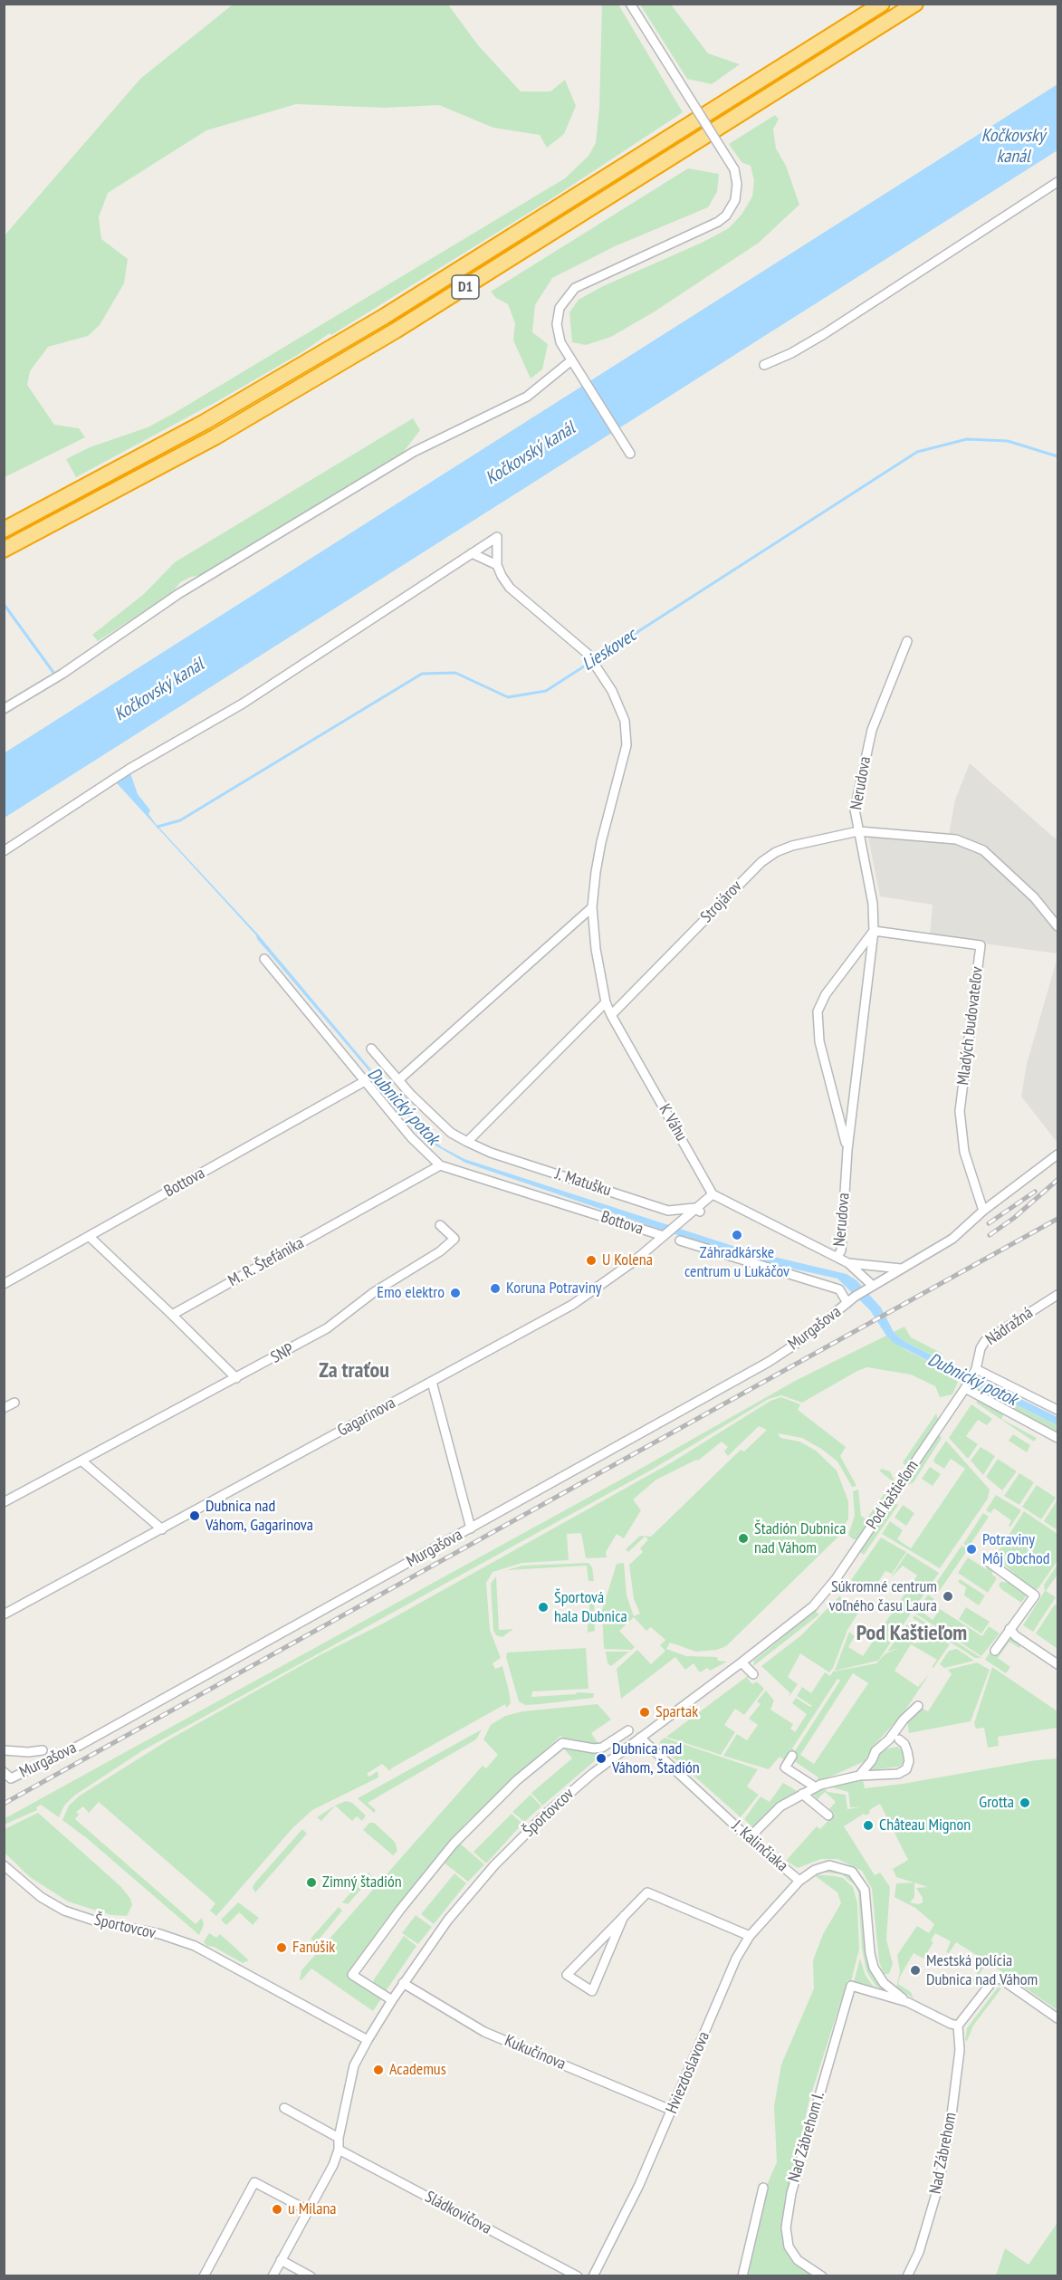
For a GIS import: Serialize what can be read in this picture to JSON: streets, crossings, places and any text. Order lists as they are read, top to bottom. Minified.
{"streets":{"highway":["D1"],"street":["Nerudova","Strojárov","Mladých budovateľov","K Váhu","Bottova","J. Matušku","M. R. Štefánika","Nádražná","Murgašova","SNP","Gagarinova","Pod kaštieľom","Športovcov","J. Kalinčiaka","Kukučínova","Hviezdoslavova","Nad Zábrehom I.","Nad Zábrehom","Sládkovičova"]},"crossings":[["Nerudova","Strojárov"],["Nerudova","Mladých budovateľov"],["Strojárov","K Váhu"],["K Váhu","Gagarinova"],["Bottova","M. R. Štefánika"],["Bottova","Gagarinova"],["J. Matušku","Gagarinova"],["Nádražná","Pod kaštieľom"],["Pod kaštieľom","Športovcov"],["Športovcov","J. Kalinčiaka"],["Športovcov","Kukučínova"],["Športovcov","Sládkovičova"],["J. Kalinčiaka","Hviezdoslavova"],["J. Kalinčiaka","Nad Zábrehom I."],["Kukučínova","Hviezdoslavova"]],"districts":["Za traťou","Pod Kaštieľom"],"water":["Kočkovský kanál","Lieskovec","Dubnický potok"],"places":["Záhradkárske centrum u Lukáčov","U Kolena","Koruna Potraviny","Emo elektro","Dubnica nad Váhom, Gagarinova","Štadión Dubnica nad Váhom","Potraviny Môj Obchod","Súkromné centrum voľného času Laura","Športová hala Dubnica","Spartak","Dubnica nad Váhom, Štadión","Grotta","Château Mignon","Zimný štadión","Fanúšik","Mestská polícia Dubnica nad Váhom","Academus","u Milana"]}
